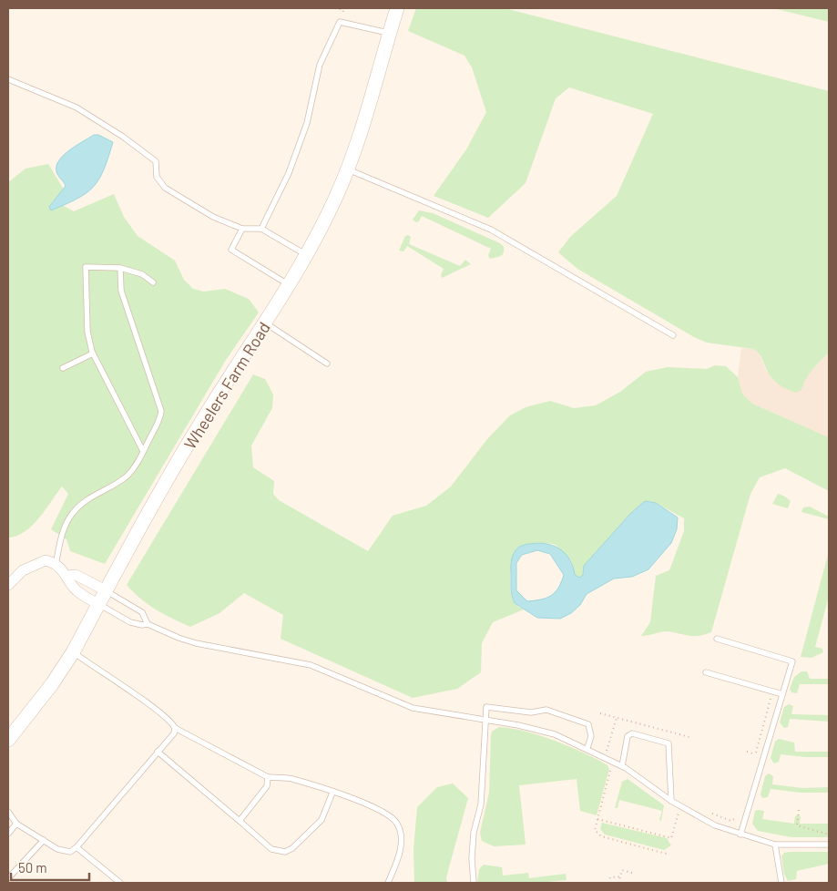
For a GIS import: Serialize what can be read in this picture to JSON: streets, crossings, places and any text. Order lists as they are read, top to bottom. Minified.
{"streets":{"main road":["Wheelers Farm Road"]},"scale_bar":"50 m"}
